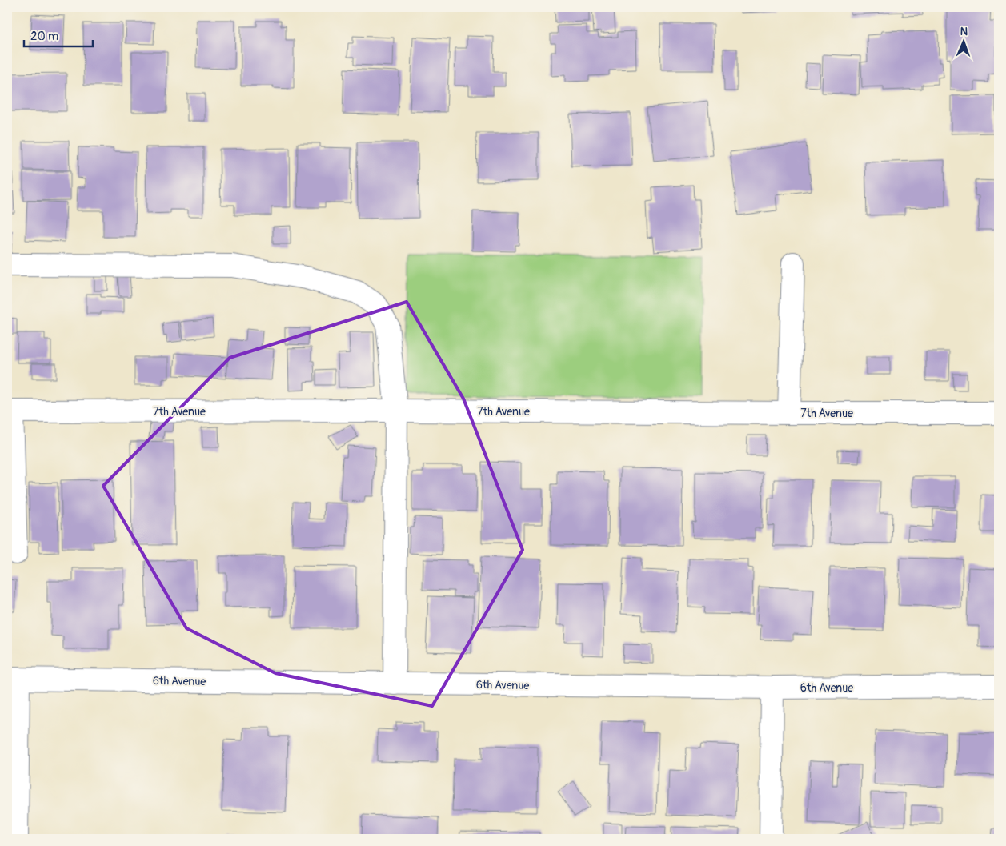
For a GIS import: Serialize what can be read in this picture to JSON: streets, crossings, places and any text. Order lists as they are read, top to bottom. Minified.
{"streets":{"street":["7th Avenue","6th Avenue"]},"scale_bar":"20 m","north":"top"}
